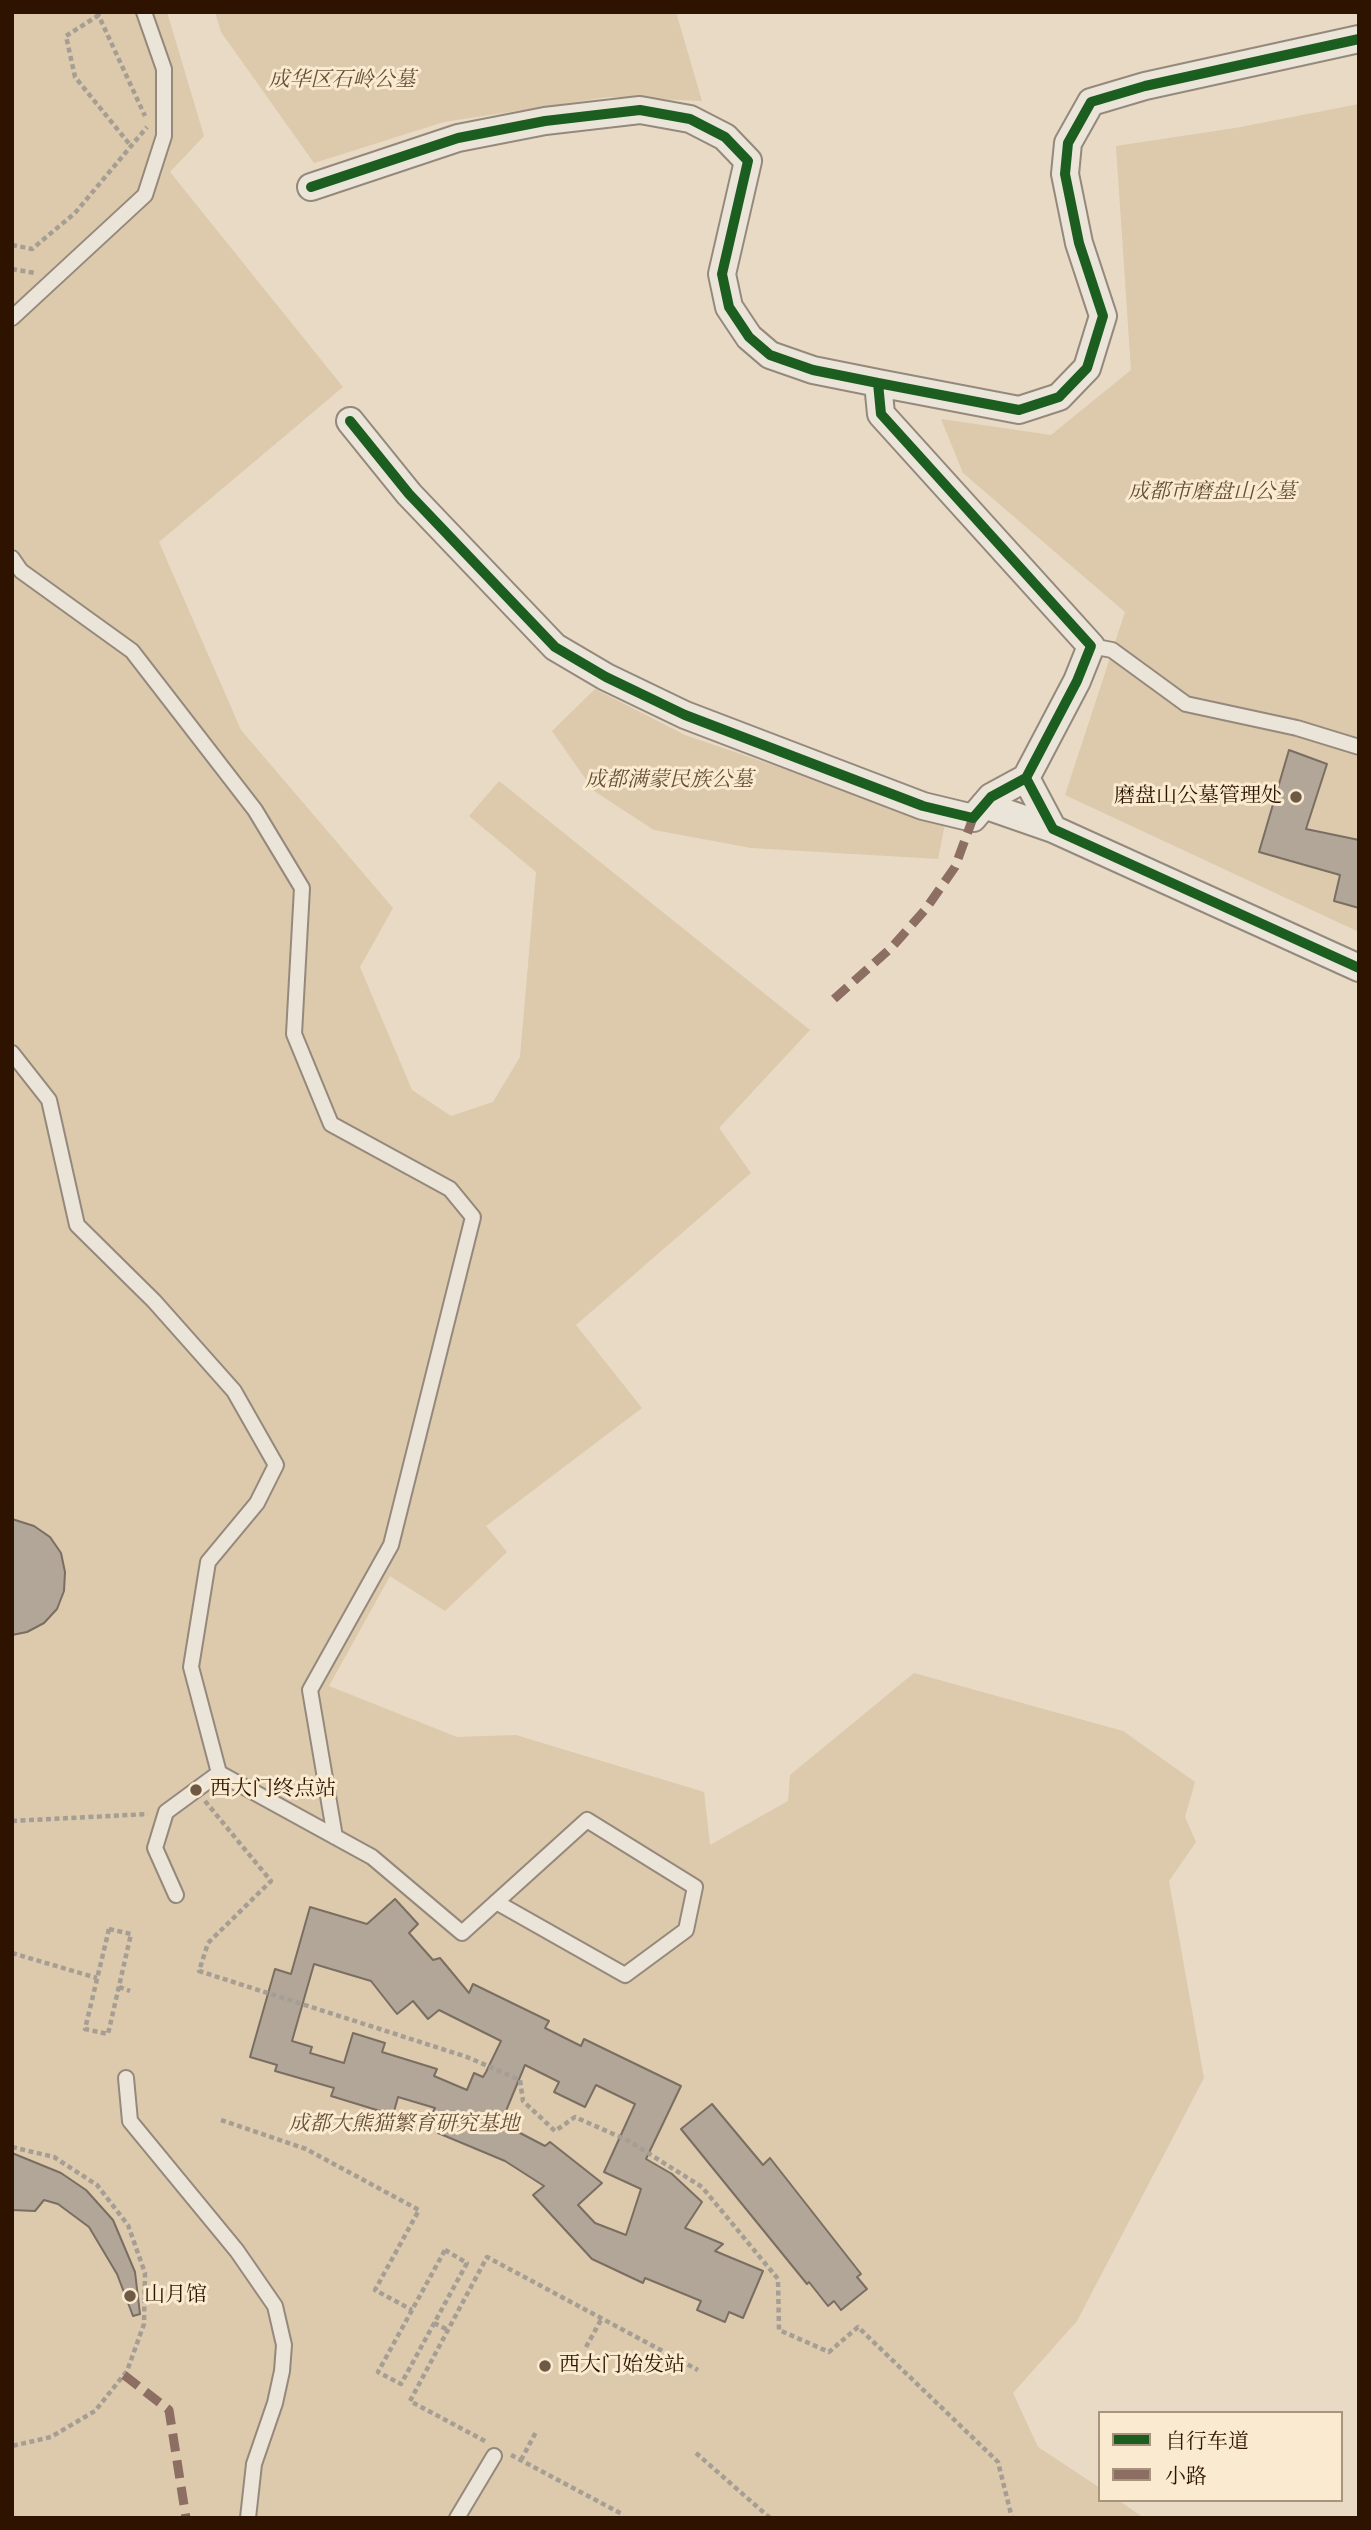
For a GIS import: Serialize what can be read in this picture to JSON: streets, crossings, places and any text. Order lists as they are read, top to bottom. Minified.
{"parks":["成华区石岭公墓","成都市磨盘山公墓","成都满蒙民族公墓","成都大熊猫繁育研究基地"],"places":["磨盘山公墓管理处","西大门终点站","山月馆","西大门始发站"],"legend":["自行车道","小路"]}
